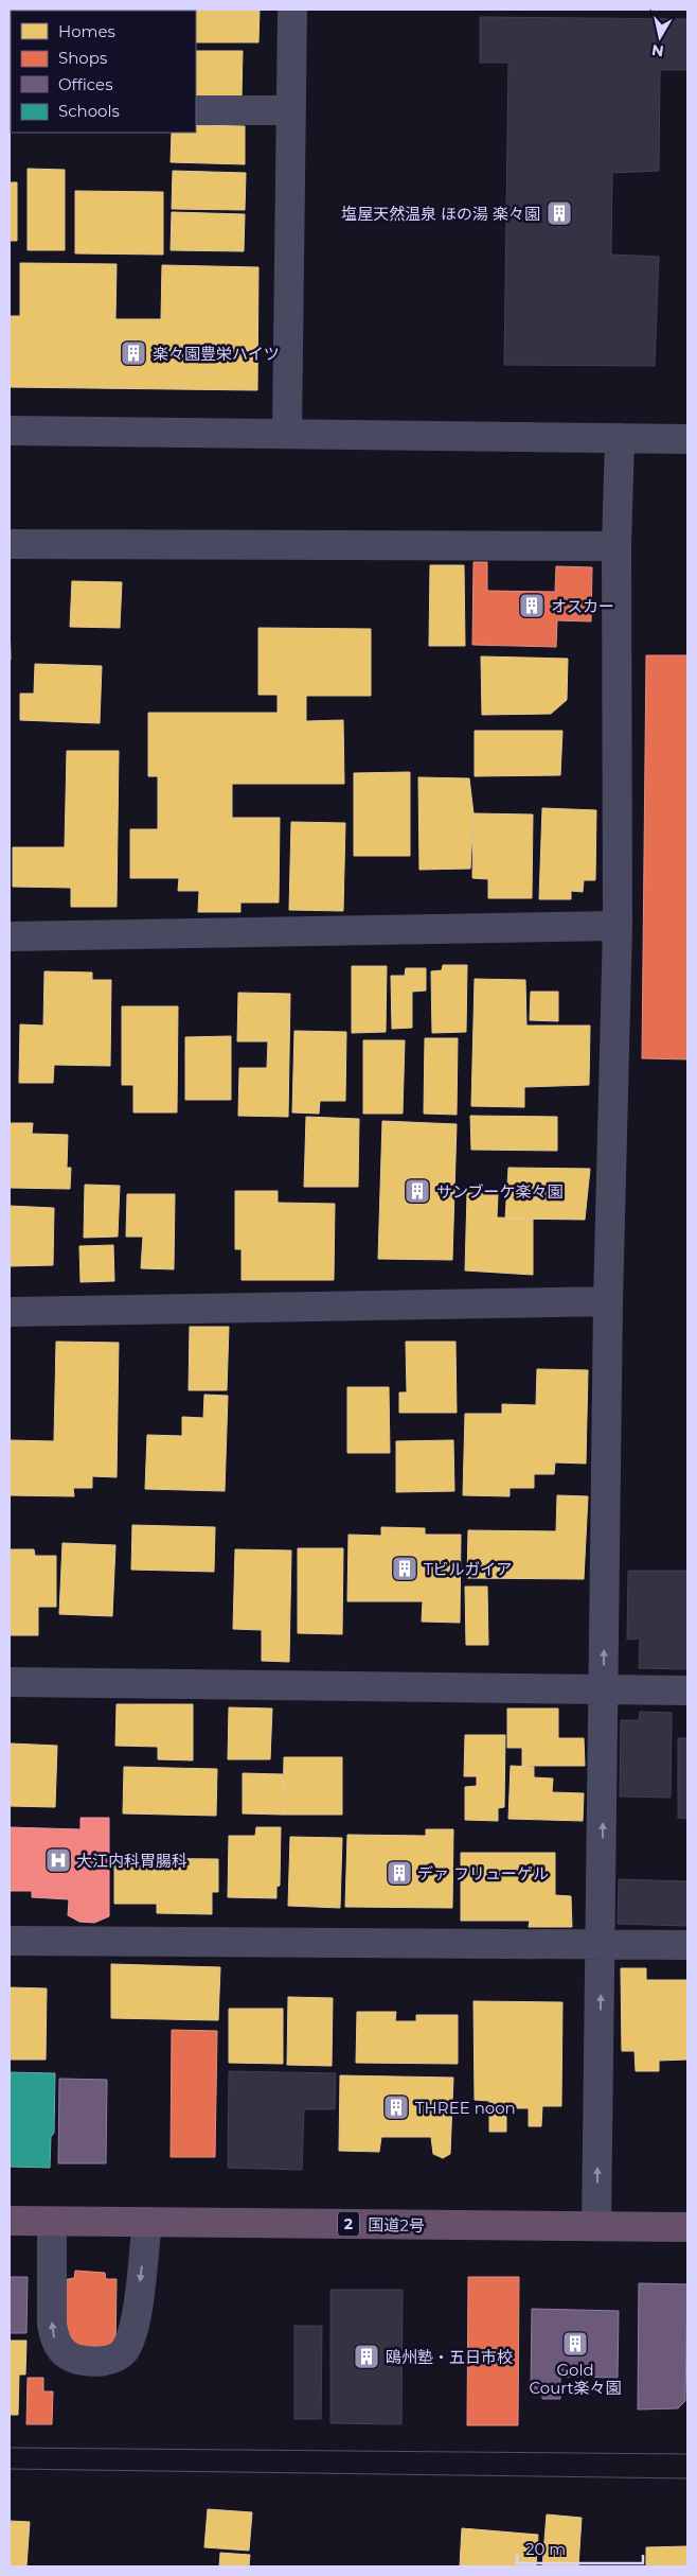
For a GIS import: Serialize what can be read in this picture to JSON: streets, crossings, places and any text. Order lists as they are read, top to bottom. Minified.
{"streets":{"highway":["2","国道2号"]},"places":{"building":["塩屋天然温泉 ほの湯 楽々園","楽々園豊栄ハイツ","オスカー","サンブーケ楽々園","Tビルガイア","デァ フリューゲル","THREE noon","Gold Court楽々園","鴎州塾・五日市校"],"hospital":["大江内科胃腸科"]},"legend":["Homes","Shops","Offices","Schools"],"scale_bar":"20 m","north":"bottom"}
